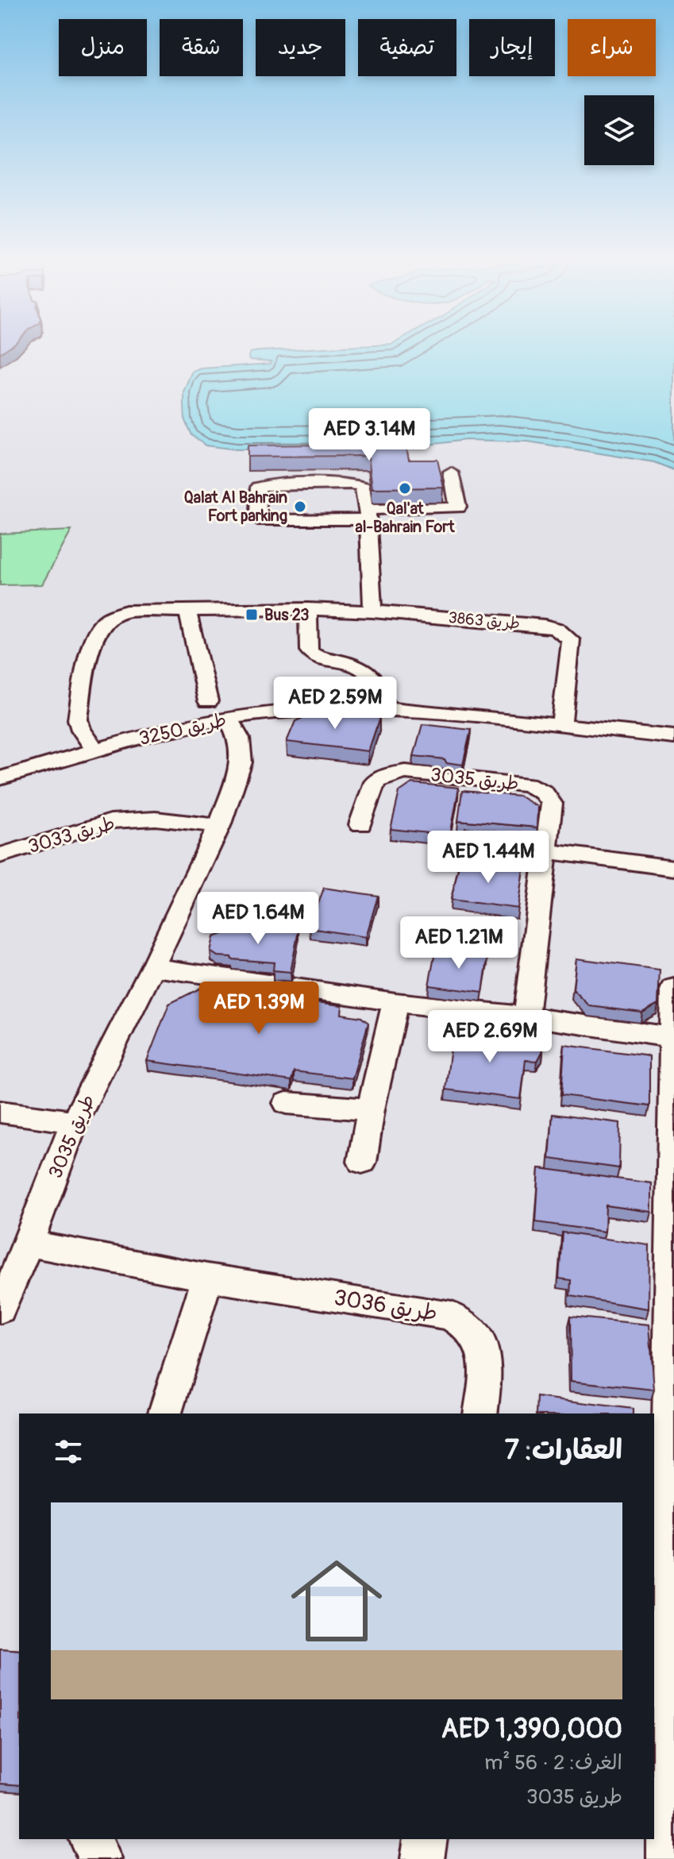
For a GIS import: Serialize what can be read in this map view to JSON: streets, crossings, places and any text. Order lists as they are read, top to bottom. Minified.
{"streets":{"street":["طريق 3863","طريق 3250","طريق 3035","طريق 3033","طريق 3036"]},"crossings":[["طريق 3863","طريق 3250"],["طريق 3250","طريق 3035"],["طريق 3035","طريق 3033"],["طريق 3035","طريق 3036"]],"places":{"other":["Qal'at al-Bahrain Fort","Qalat Al Bahrain Fort parking"],"transit":["Bus 23"]},"page":{"chip":["شراء","إيجار","تصفية","جديد","شقة","منزل"],"price":["AED 3.14M","AED 2.59M","AED 1.44M","AED 1.64M","AED 1.21M","AED 1.39M","AED 2.69M"],"heading":"العقارات: 7","list":[{"name":"AED 1,390,000","note":"الغرف: 2 · 56 m² · طريق 3035"}]}}
